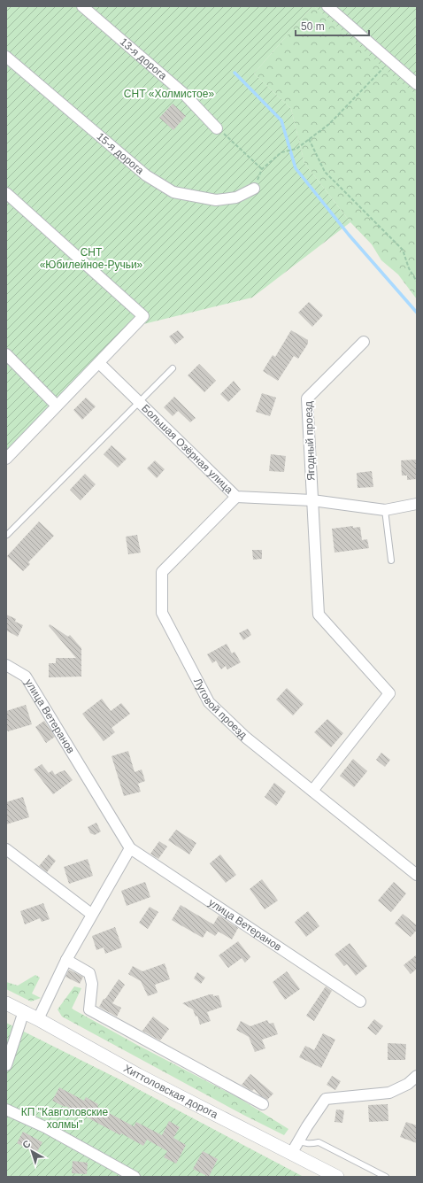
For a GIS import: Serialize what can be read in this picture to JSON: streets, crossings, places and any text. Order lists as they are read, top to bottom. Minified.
{"streets":{"street":["13-я дорога","15-я дорога","Ягодный проезд","Большая Озёрная улица","Луговой проезд","улица Ветеранов","Хиттоловская дорога"]},"crossings":[["Ягодный проезд","Большая Озёрная улица"],["Ягодный проезд","Луговой проезд"],["Большая Озёрная улица","Луговой проезд"]],"parks":["СНТ «Холмистое»","СНТ «Юбилейное-Ручьи»","КП \"Кавголовские холмы\""],"scale_bar":"50 m","north":"top left"}
